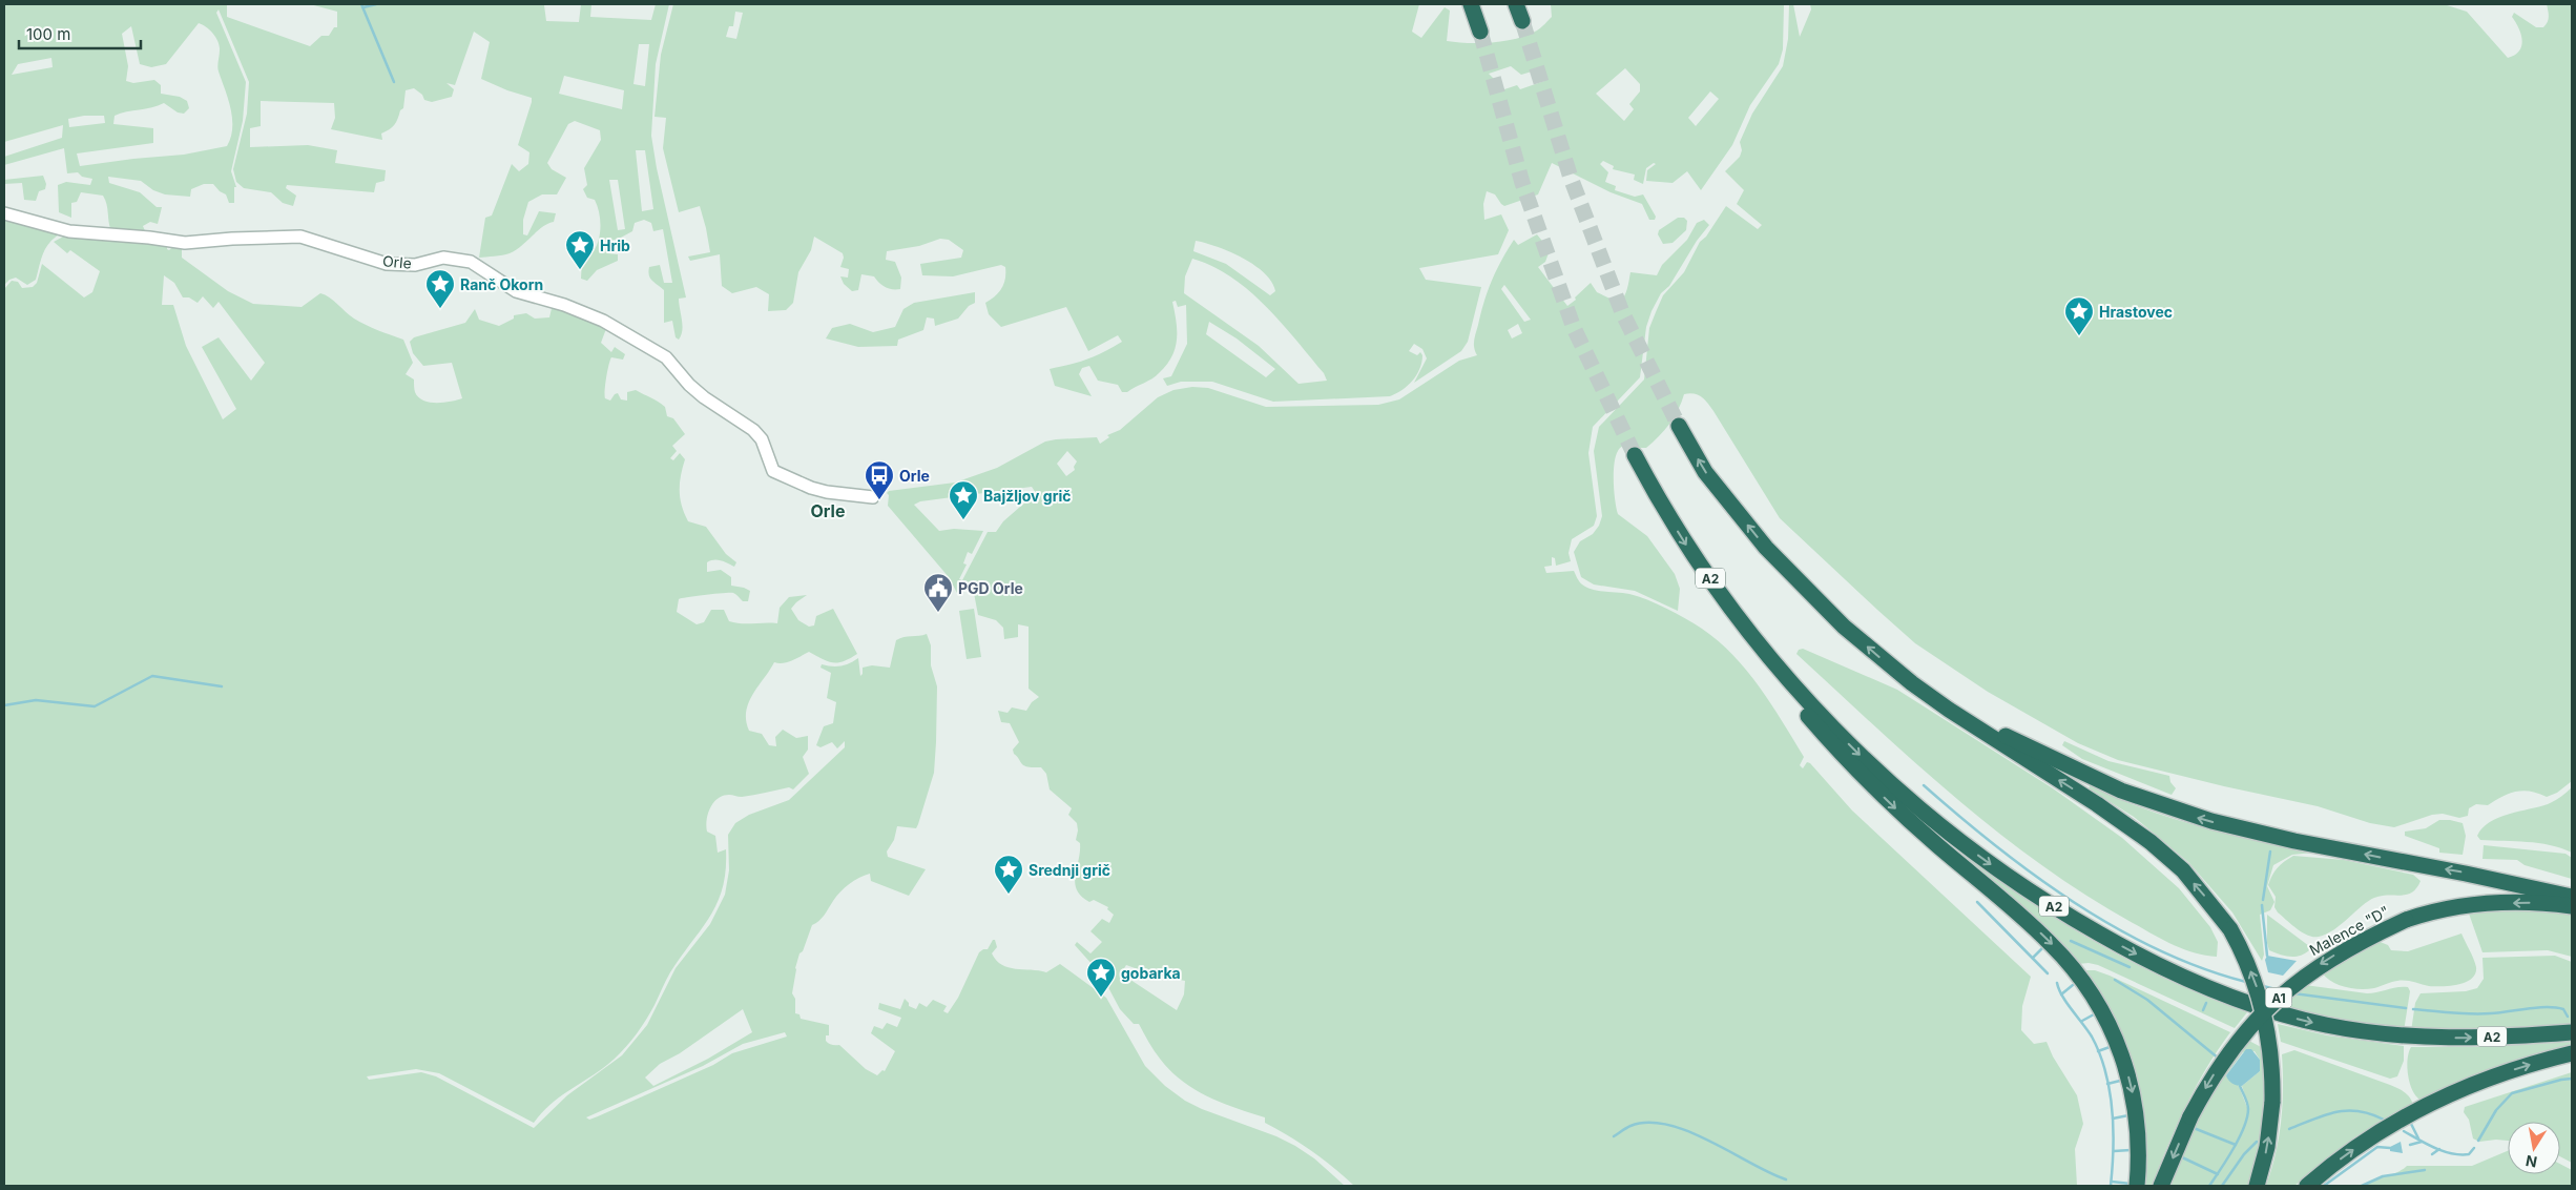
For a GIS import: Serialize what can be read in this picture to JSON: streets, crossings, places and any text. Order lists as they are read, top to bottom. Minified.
{"streets":{"highway":["A2","Malence \"D\"","A1"],"street":["Orle"]},"one_way":["Malence \"D\""],"districts":["Orle"],"places":{"place":["Hrib","Ranč Okorn","Hrastovec","Bajžljov grič","Srednji grič","gobarka"],"bus stop":["Orle"],"public building":["PGD Orle"]},"scale_bar":"100 m","north":"bottom"}
